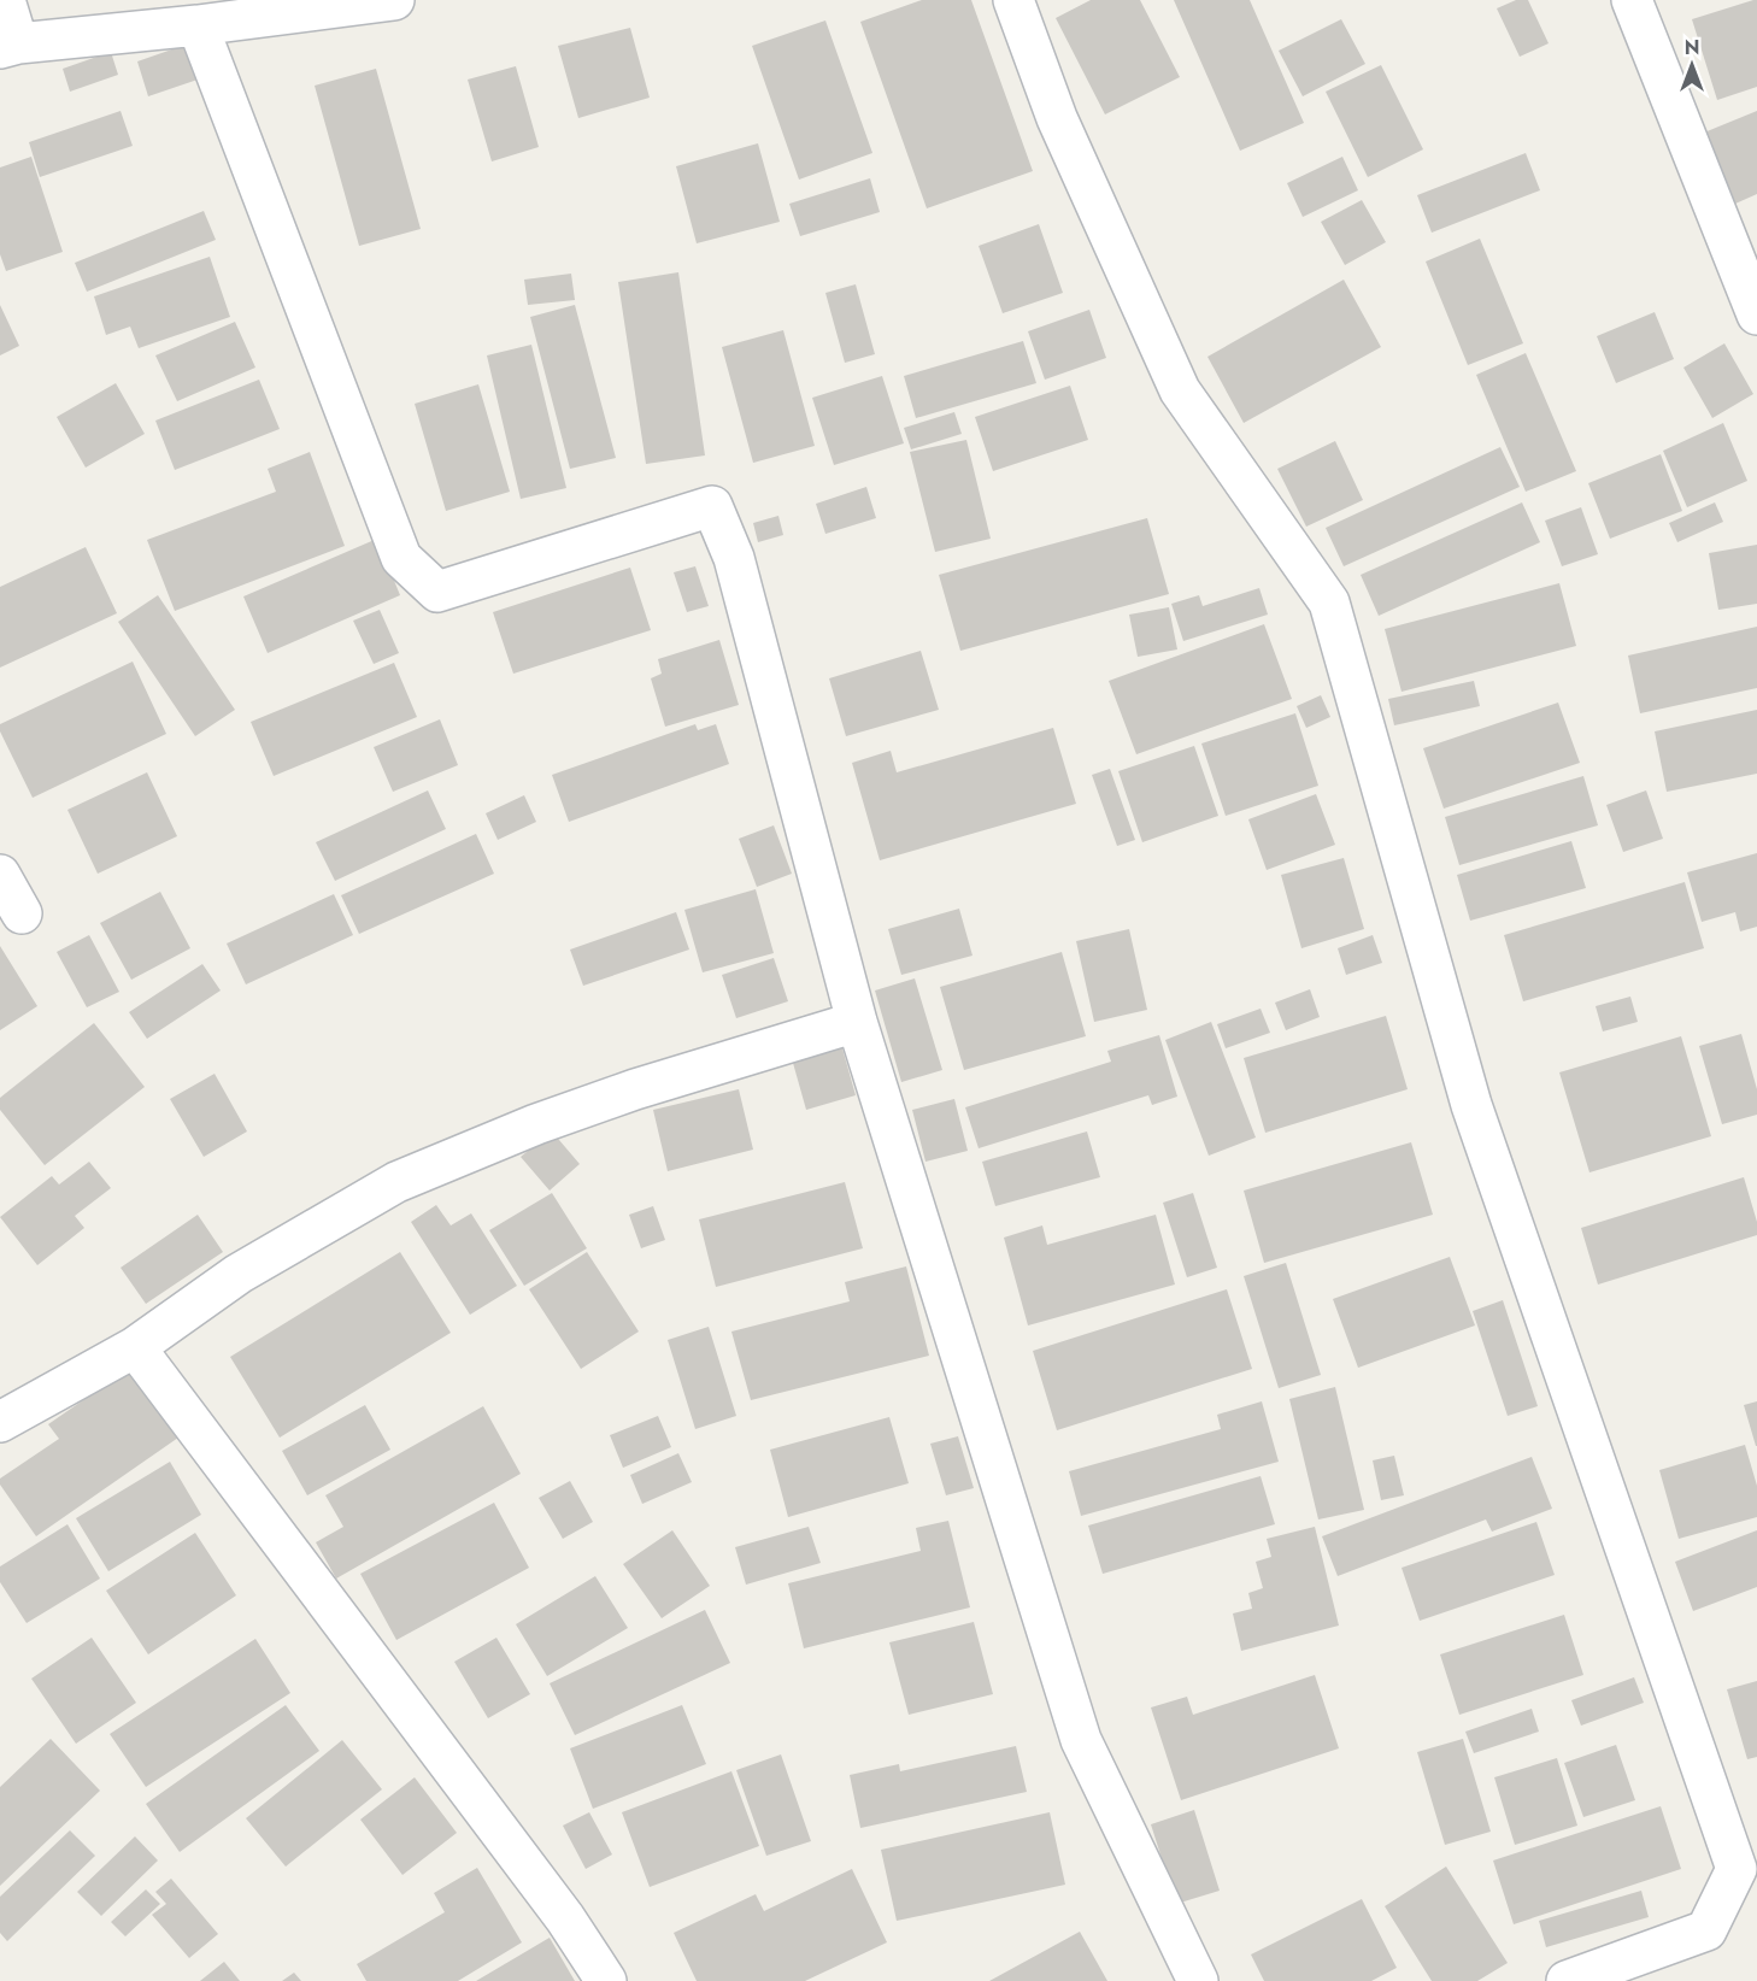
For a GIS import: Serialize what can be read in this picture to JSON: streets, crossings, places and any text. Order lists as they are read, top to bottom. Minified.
{"north":"top"}
